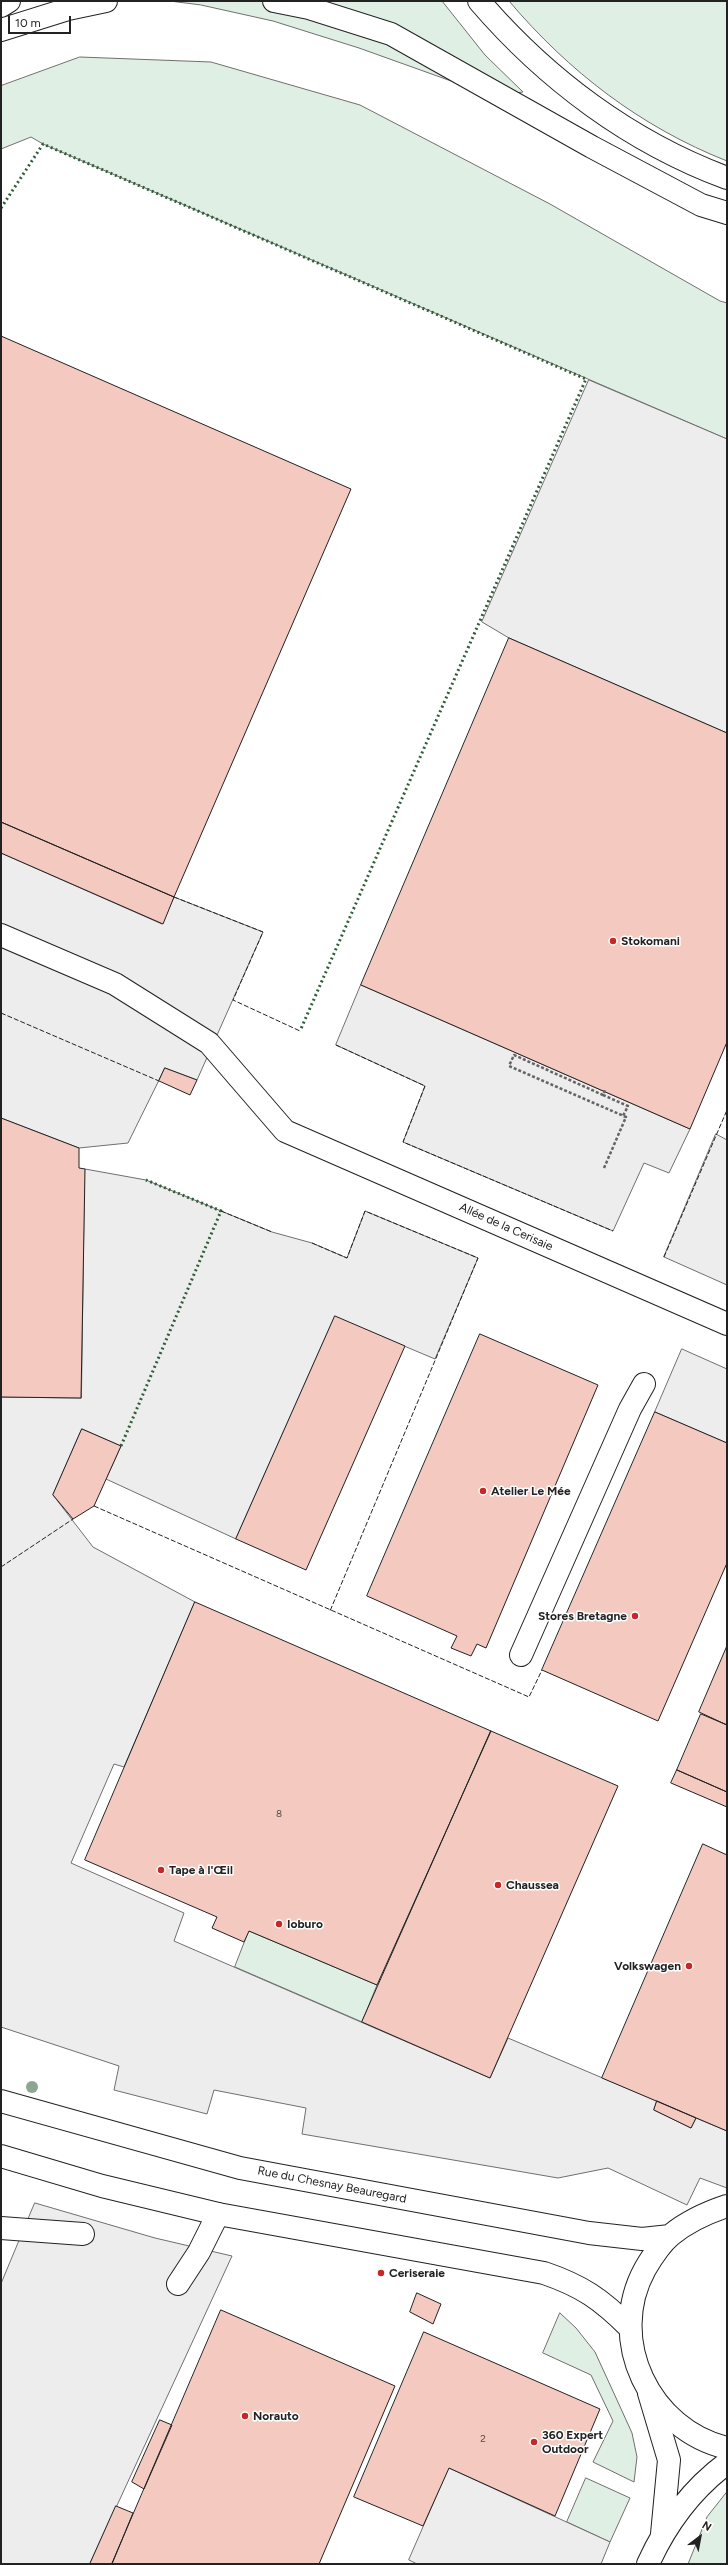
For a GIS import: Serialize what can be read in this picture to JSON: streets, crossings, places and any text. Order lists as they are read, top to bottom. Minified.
{"streets":{"main road":["Allée de la Cerisaie","Rue du Chesnay Beauregard"]},"places":["Stokomani","Atelier Le Mée","Stores Bretagne","Tape à l'Œil","Chaussea","Ioburo","Volkswagen","Ceriseraie","Norauto","360 Expert Outdoor"],"house_numbers":["8","2"],"scale_bar":"10 m","north":"top right"}
